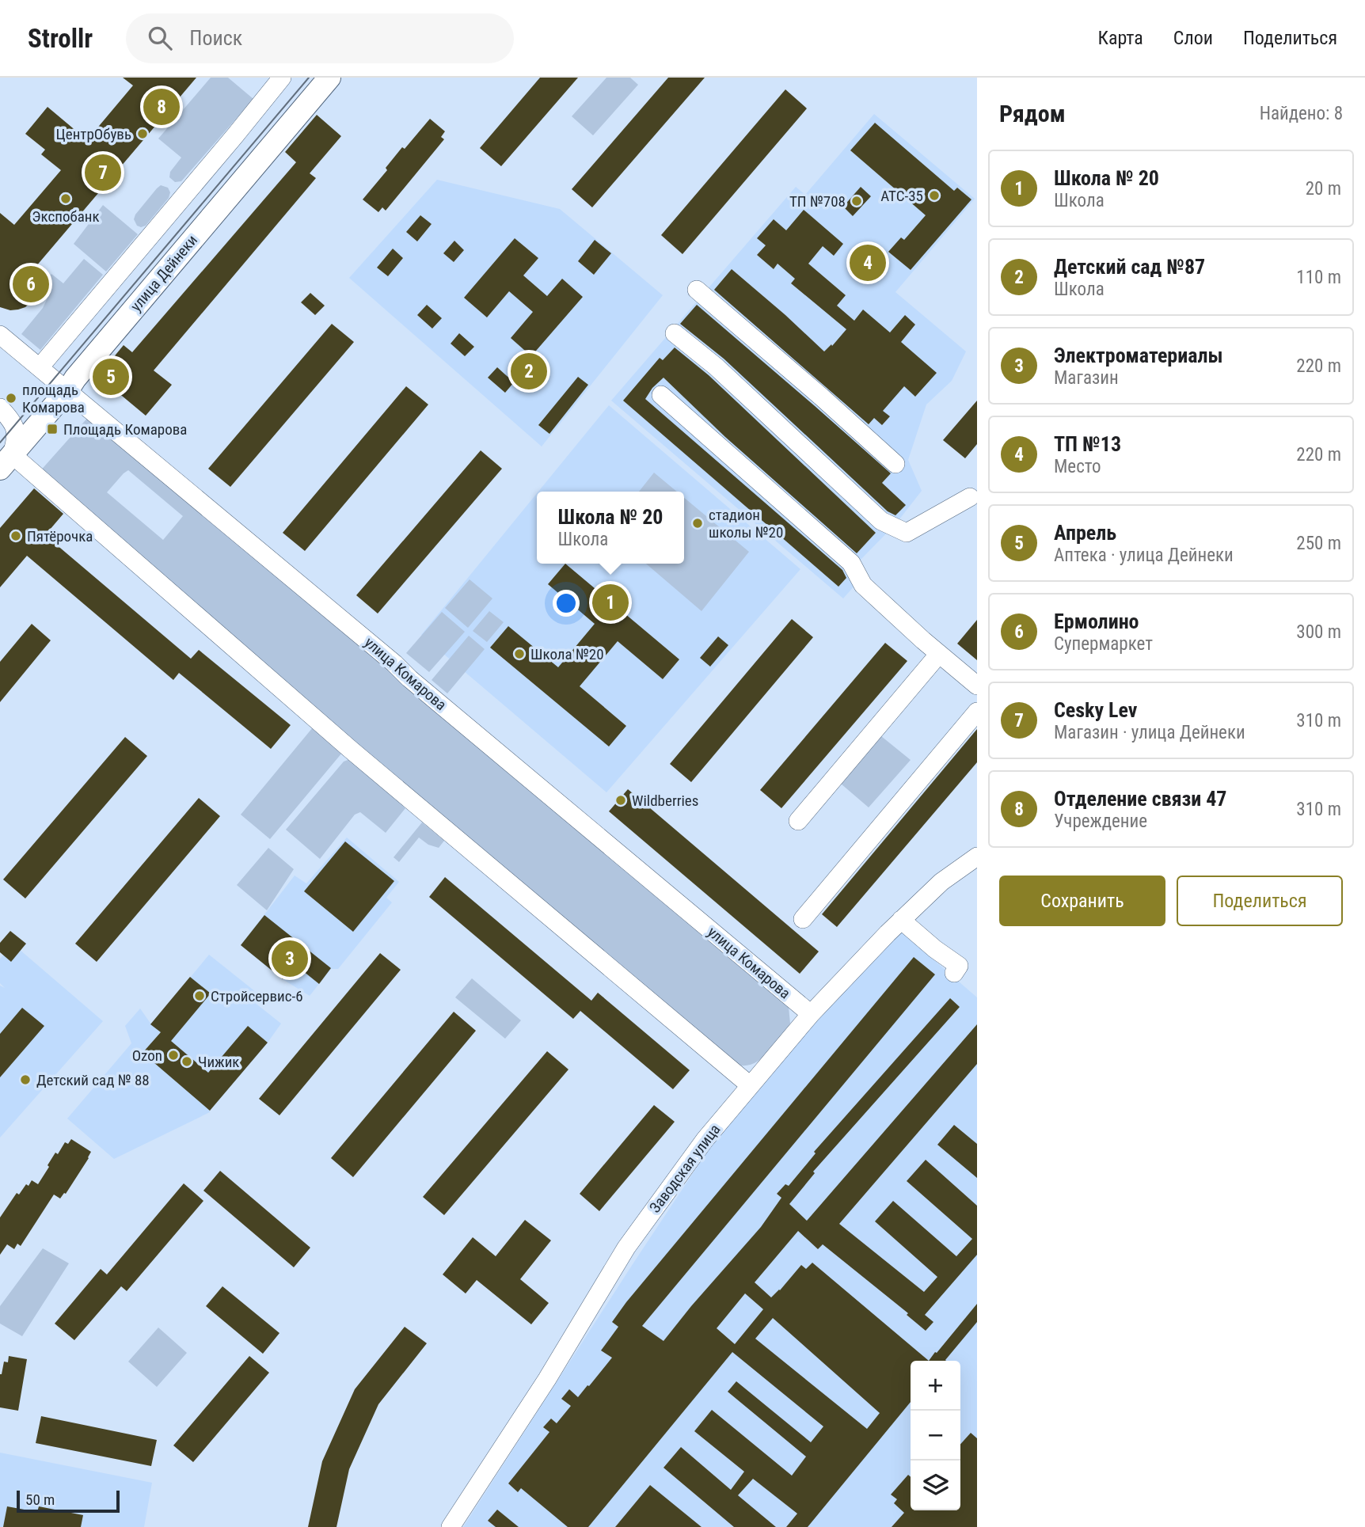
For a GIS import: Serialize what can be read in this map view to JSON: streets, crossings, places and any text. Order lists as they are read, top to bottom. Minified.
{"streets":{"main road":["улица Дейнеки"],"street":["улица Комарова","Заводская улица"]},"crossings":[["улица Дейнеки","улица Комарова"],["улица Комарова","Заводская улица"]],"places":{"other":["ЦентрОбувь","АТС-35","Экспобанк","ТП №708","площадь Комарова","стадион школы №20","Пятёрочка","Школа №20","Wildberries","Стройсервис-6","Ozon","Чижик","Детский сад № 88"],"transit":["Площадь Комарова"]},"scale_bar":"50 m","page":{"header":"Strollr","search":"Поиск","nav":["Карта","Слои","Поделиться"],"heading":["Рядом","Найдено: 8"],"pins":["8","7","4","6","2","5","1","3"],"list":[{"mark":"1","name":"Школа № 20","note":"Школа","value":"20 m"},{"mark":"2","name":"Детский сад №87","note":"Школа","value":"110 m"},{"mark":"3","name":"Электроматериалы","note":"Магазин","value":"220 m"},{"mark":"4","name":"ТП №13","note":"Место","value":"220 m"},{"mark":"5","name":"Апрель","note":"Аптека · улица Дейнеки","value":"250 m"},{"mark":"6","name":"Ермолино","note":"Супермаркет","value":"300 m"},{"mark":"7","name":"Cesky Lev","note":"Магазин · улица Дейнеки","value":"310 m"},{"mark":"8","name":"Отделение связи 47","note":"Учреждение","value":"310 m"}],"popup":["Школа № 20","Школа"],"buttons":["Сохранить","Поделиться"],"map_buttons":["+","−"],"scale":"50 m"}}
